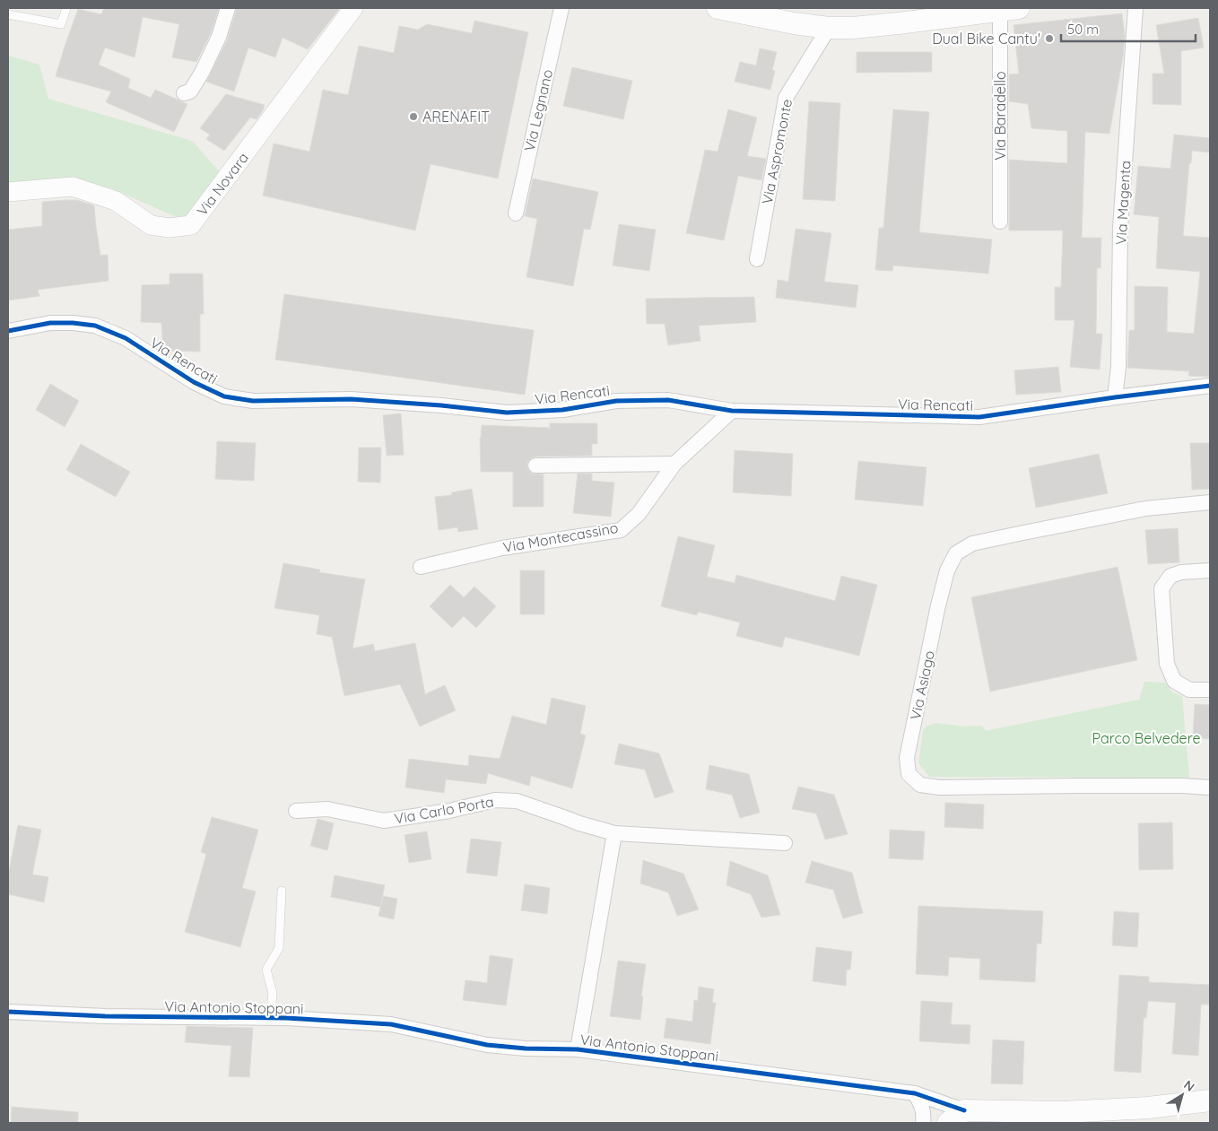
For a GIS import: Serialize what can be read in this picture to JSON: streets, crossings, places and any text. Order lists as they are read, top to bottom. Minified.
{"streets":{"street":["Via Legnano","Via Baradello","Via Aspromonte","Via Novara","Via Magenta","Via Rencati","Via Montecassino","Via Asiago","Via Carlo Porta","Via Antonio Stoppani"]},"crossings":[["Via Magenta","Via Rencati"],["Via Rencati","Via Montecassino"]],"parks":["Parco Belvedere"],"places":["Dual Bike Cantu'","ARENAFIT"],"scale_bar":"50 m","north":"top right"}
